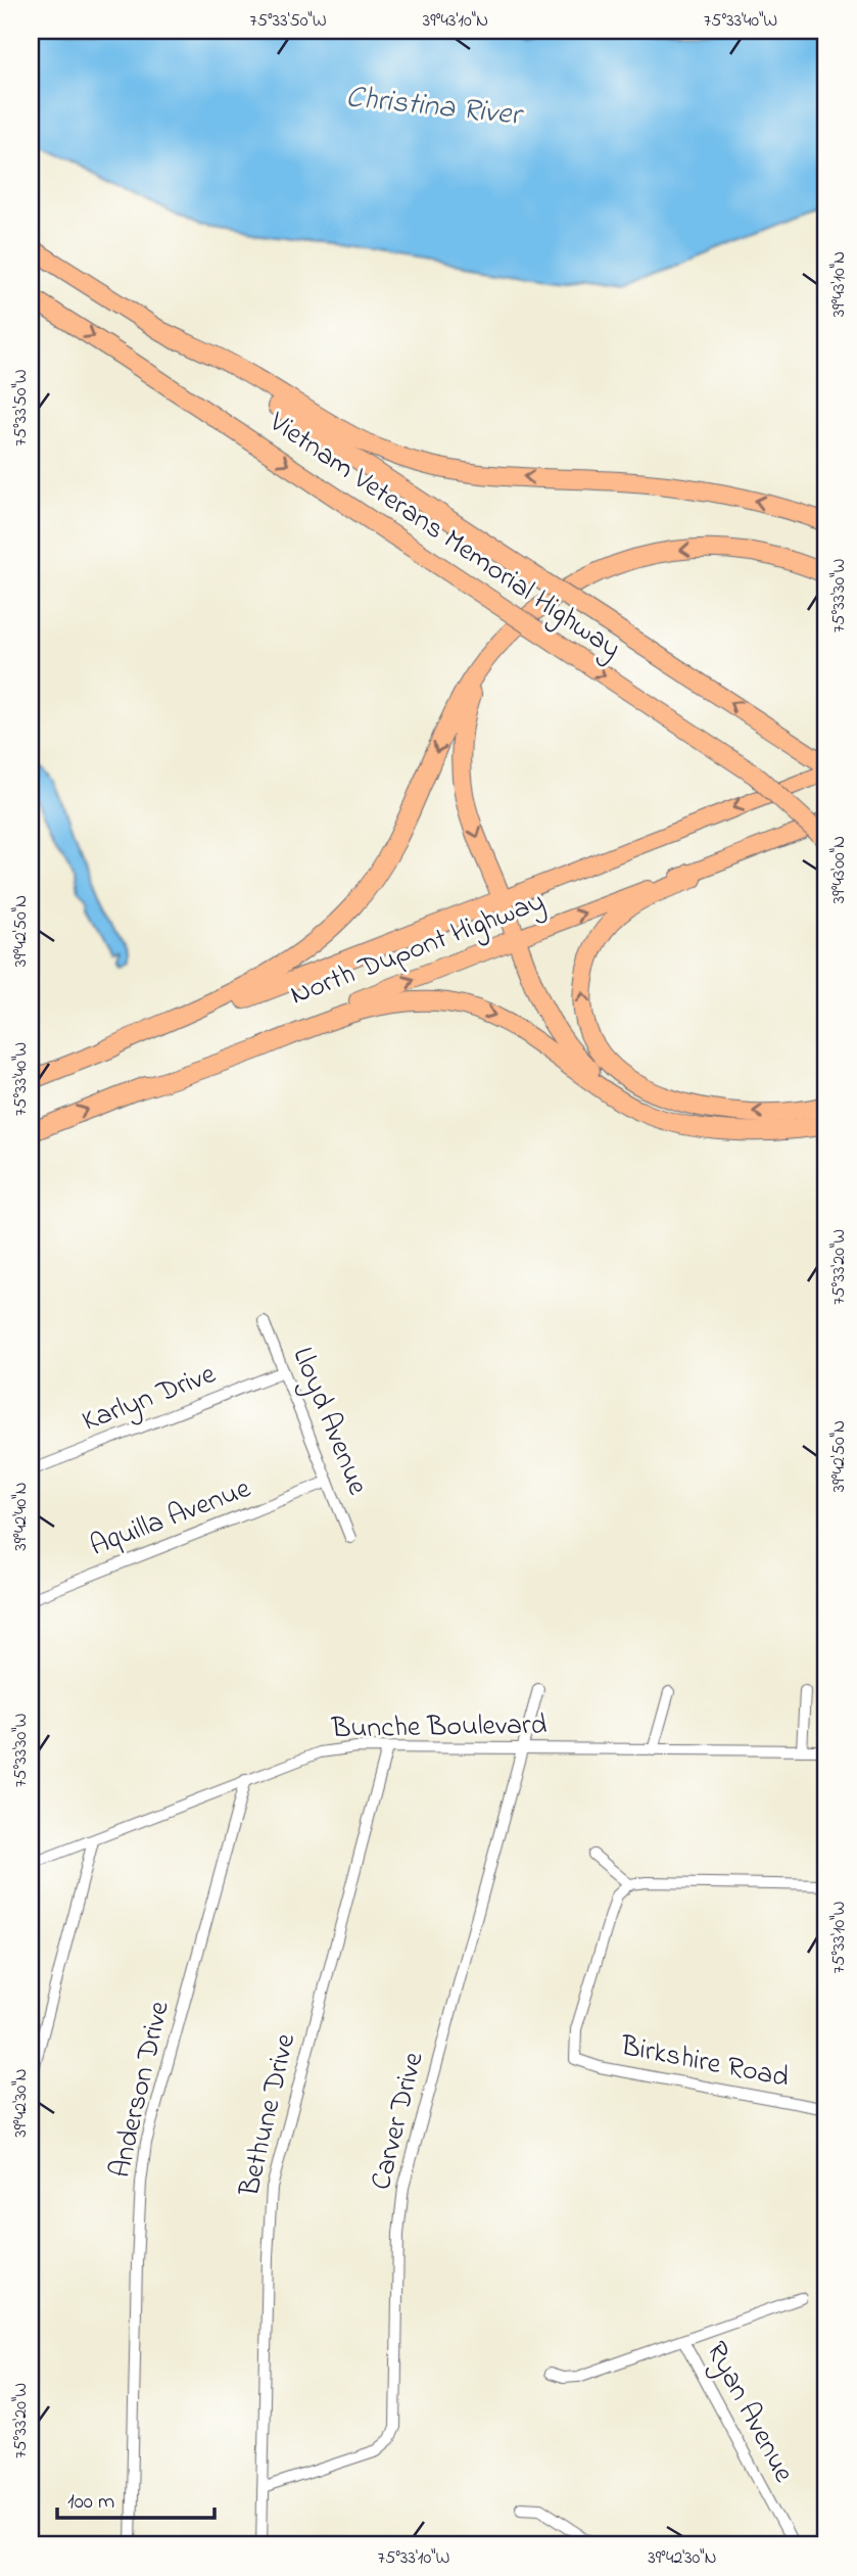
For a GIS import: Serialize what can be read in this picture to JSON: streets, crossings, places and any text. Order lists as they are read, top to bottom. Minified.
{"streets":{"highway":["Vietnam Veterans Memorial Highway","North Dupont Highway"],"street":["Karlyn Drive","Lloyd Avenue","Aquilla Avenue","Bunche Boulevard","Birkshire Road","Anderson Drive","Bethune Drive","Carver Drive","Ryan Avenue"]},"crossings":[["Vietnam Veterans Memorial Highway","North Dupont Highway"],["Karlyn Drive","Lloyd Avenue"],["Lloyd Avenue","Aquilla Avenue"],["Bunche Boulevard","Anderson Drive"],["Bunche Boulevard","Bethune Drive"],["Bunche Boulevard","Carver Drive"],["Bethune Drive","Carver Drive"]],"water":["Christina River"],"scale_bar":"100 m","coordinates":["75°33'50\"W","39°43'10\"N","75°33'40\"W","75°33'30\"W","39°43'00\"N","39°42'50\"N","75°33'20\"W","39°42'40\"N","75°33'10\"W","39°42'30\"N"]}
